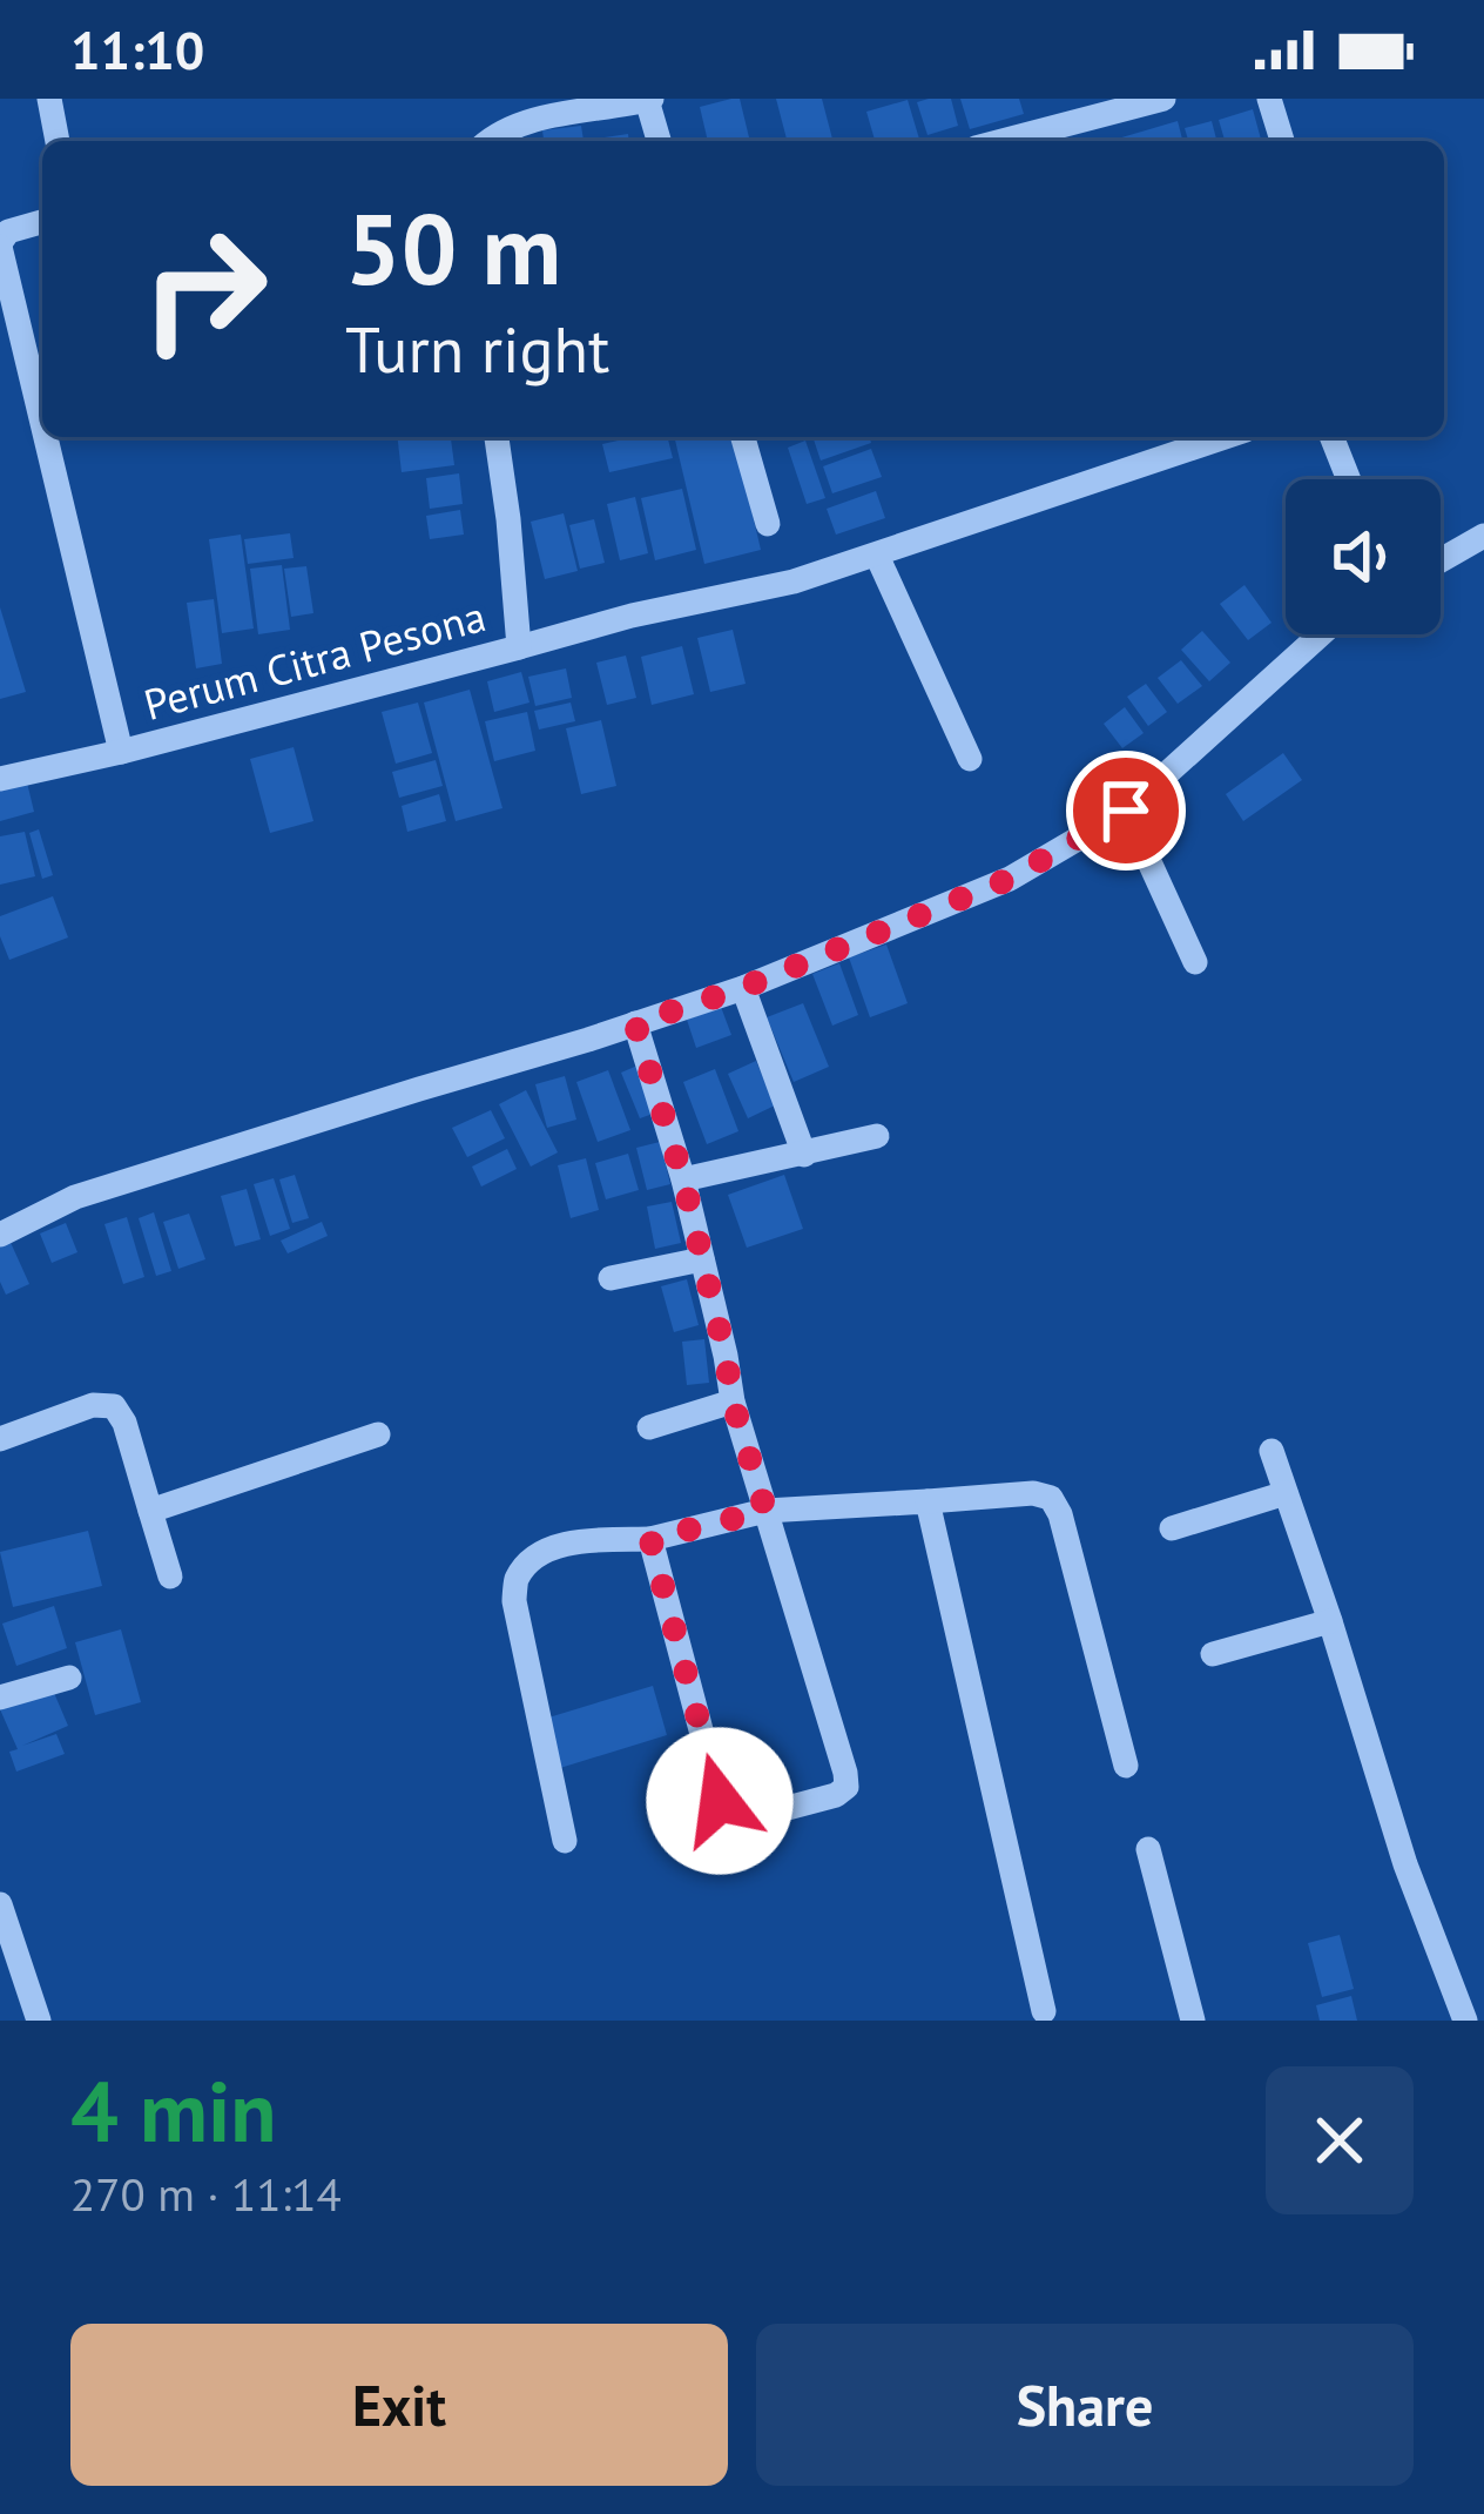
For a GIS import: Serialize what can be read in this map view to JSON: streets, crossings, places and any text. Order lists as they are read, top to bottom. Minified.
{"streets":{"street":["Perum Citra Pesona"]},"page":{"status":"11:10","turn":["50 m","Turn right"],"heading":["4 min","270 m · 11:14"],"buttons":["Exit","Share"]}}
